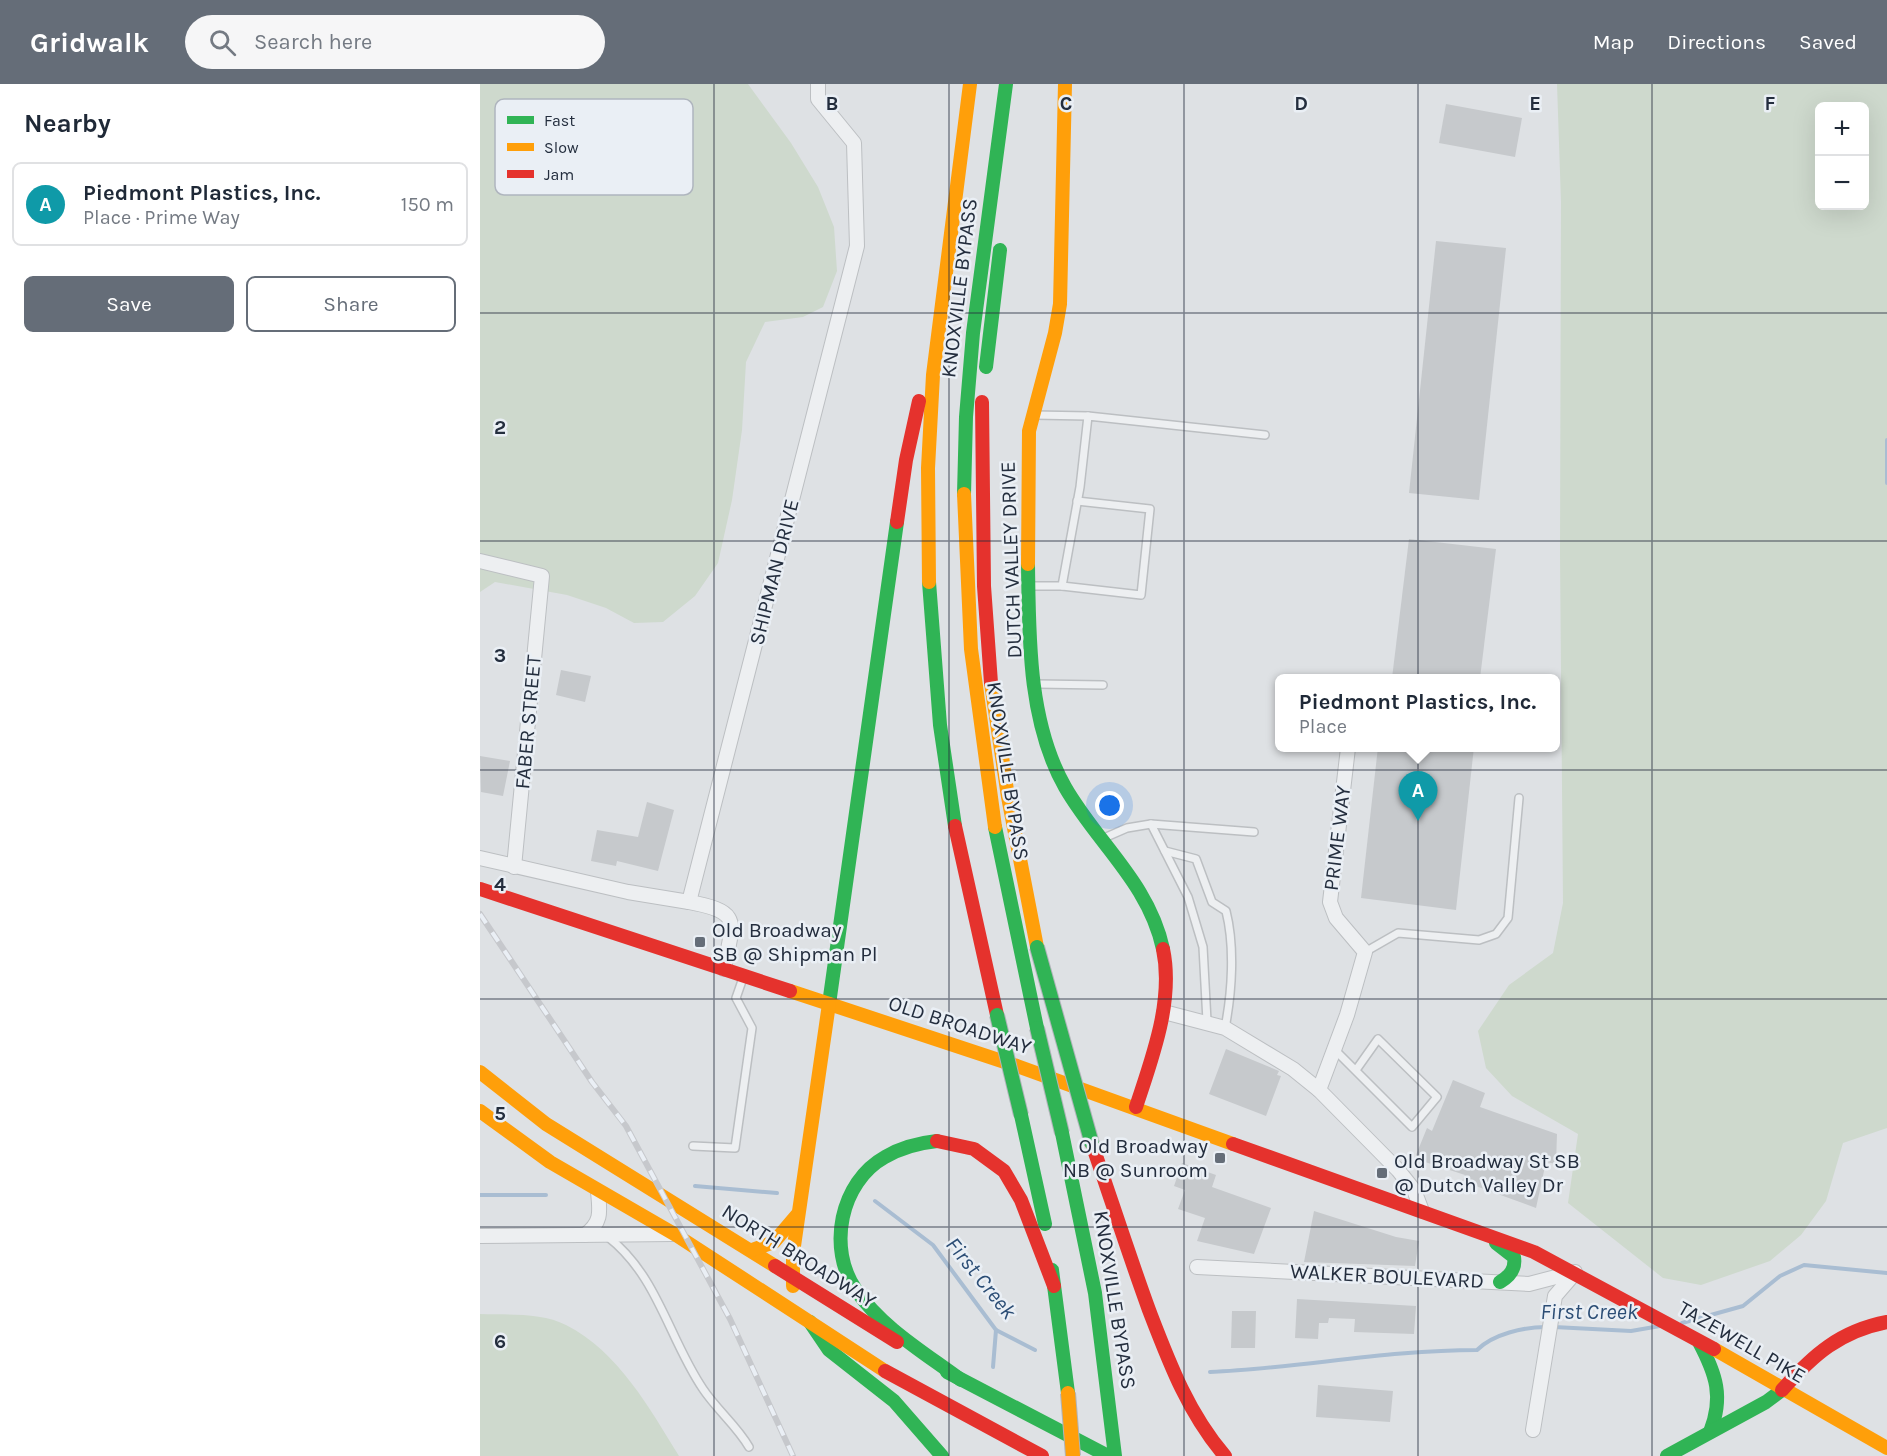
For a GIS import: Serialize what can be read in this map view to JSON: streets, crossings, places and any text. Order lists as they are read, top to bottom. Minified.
{"streets":{"main road":["KNOXVILLE BYPASS","DUTCH VALLEY DRIVE","OLD BROADWAY","NORTH BROADWAY","TAZEWELL PIKE"],"street":["SHIPMAN DRIVE","FABER STREET","PRIME WAY","WALKER BOULEVARD"]},"crossings":[["DUTCH VALLEY DRIVE","OLD BROADWAY"],["OLD BROADWAY","WALKER BOULEVARD"],["OLD BROADWAY","TAZEWELL PIKE"],["WALKER BOULEVARD","TAZEWELL PIKE"]],"water":["First Creek"],"places":{"transit":["Old Broadway SB @ Shipman Pl","Old Broadway NB @ Sunroom","Old Broadway St SB @ Dutch Valley Dr"]},"legend":["Fast","Slow","Jam"],"page":{"header":"Gridwalk","search":"Search here","nav":["Map","Directions","Saved"],"heading":"Nearby","map_buttons":["+","−"],"list":[{"mark":"A","name":"Piedmont Plastics, Inc.","note":"Place · Prime Way","value":"150 m"}],"buttons":["Save","Share"],"popup":["Piedmont Plastics, Inc.","Place"],"pins":"A"},"grid":{"columns":["B","C","D","E","F"],"rows":["2","3","4","5","6"]}}
